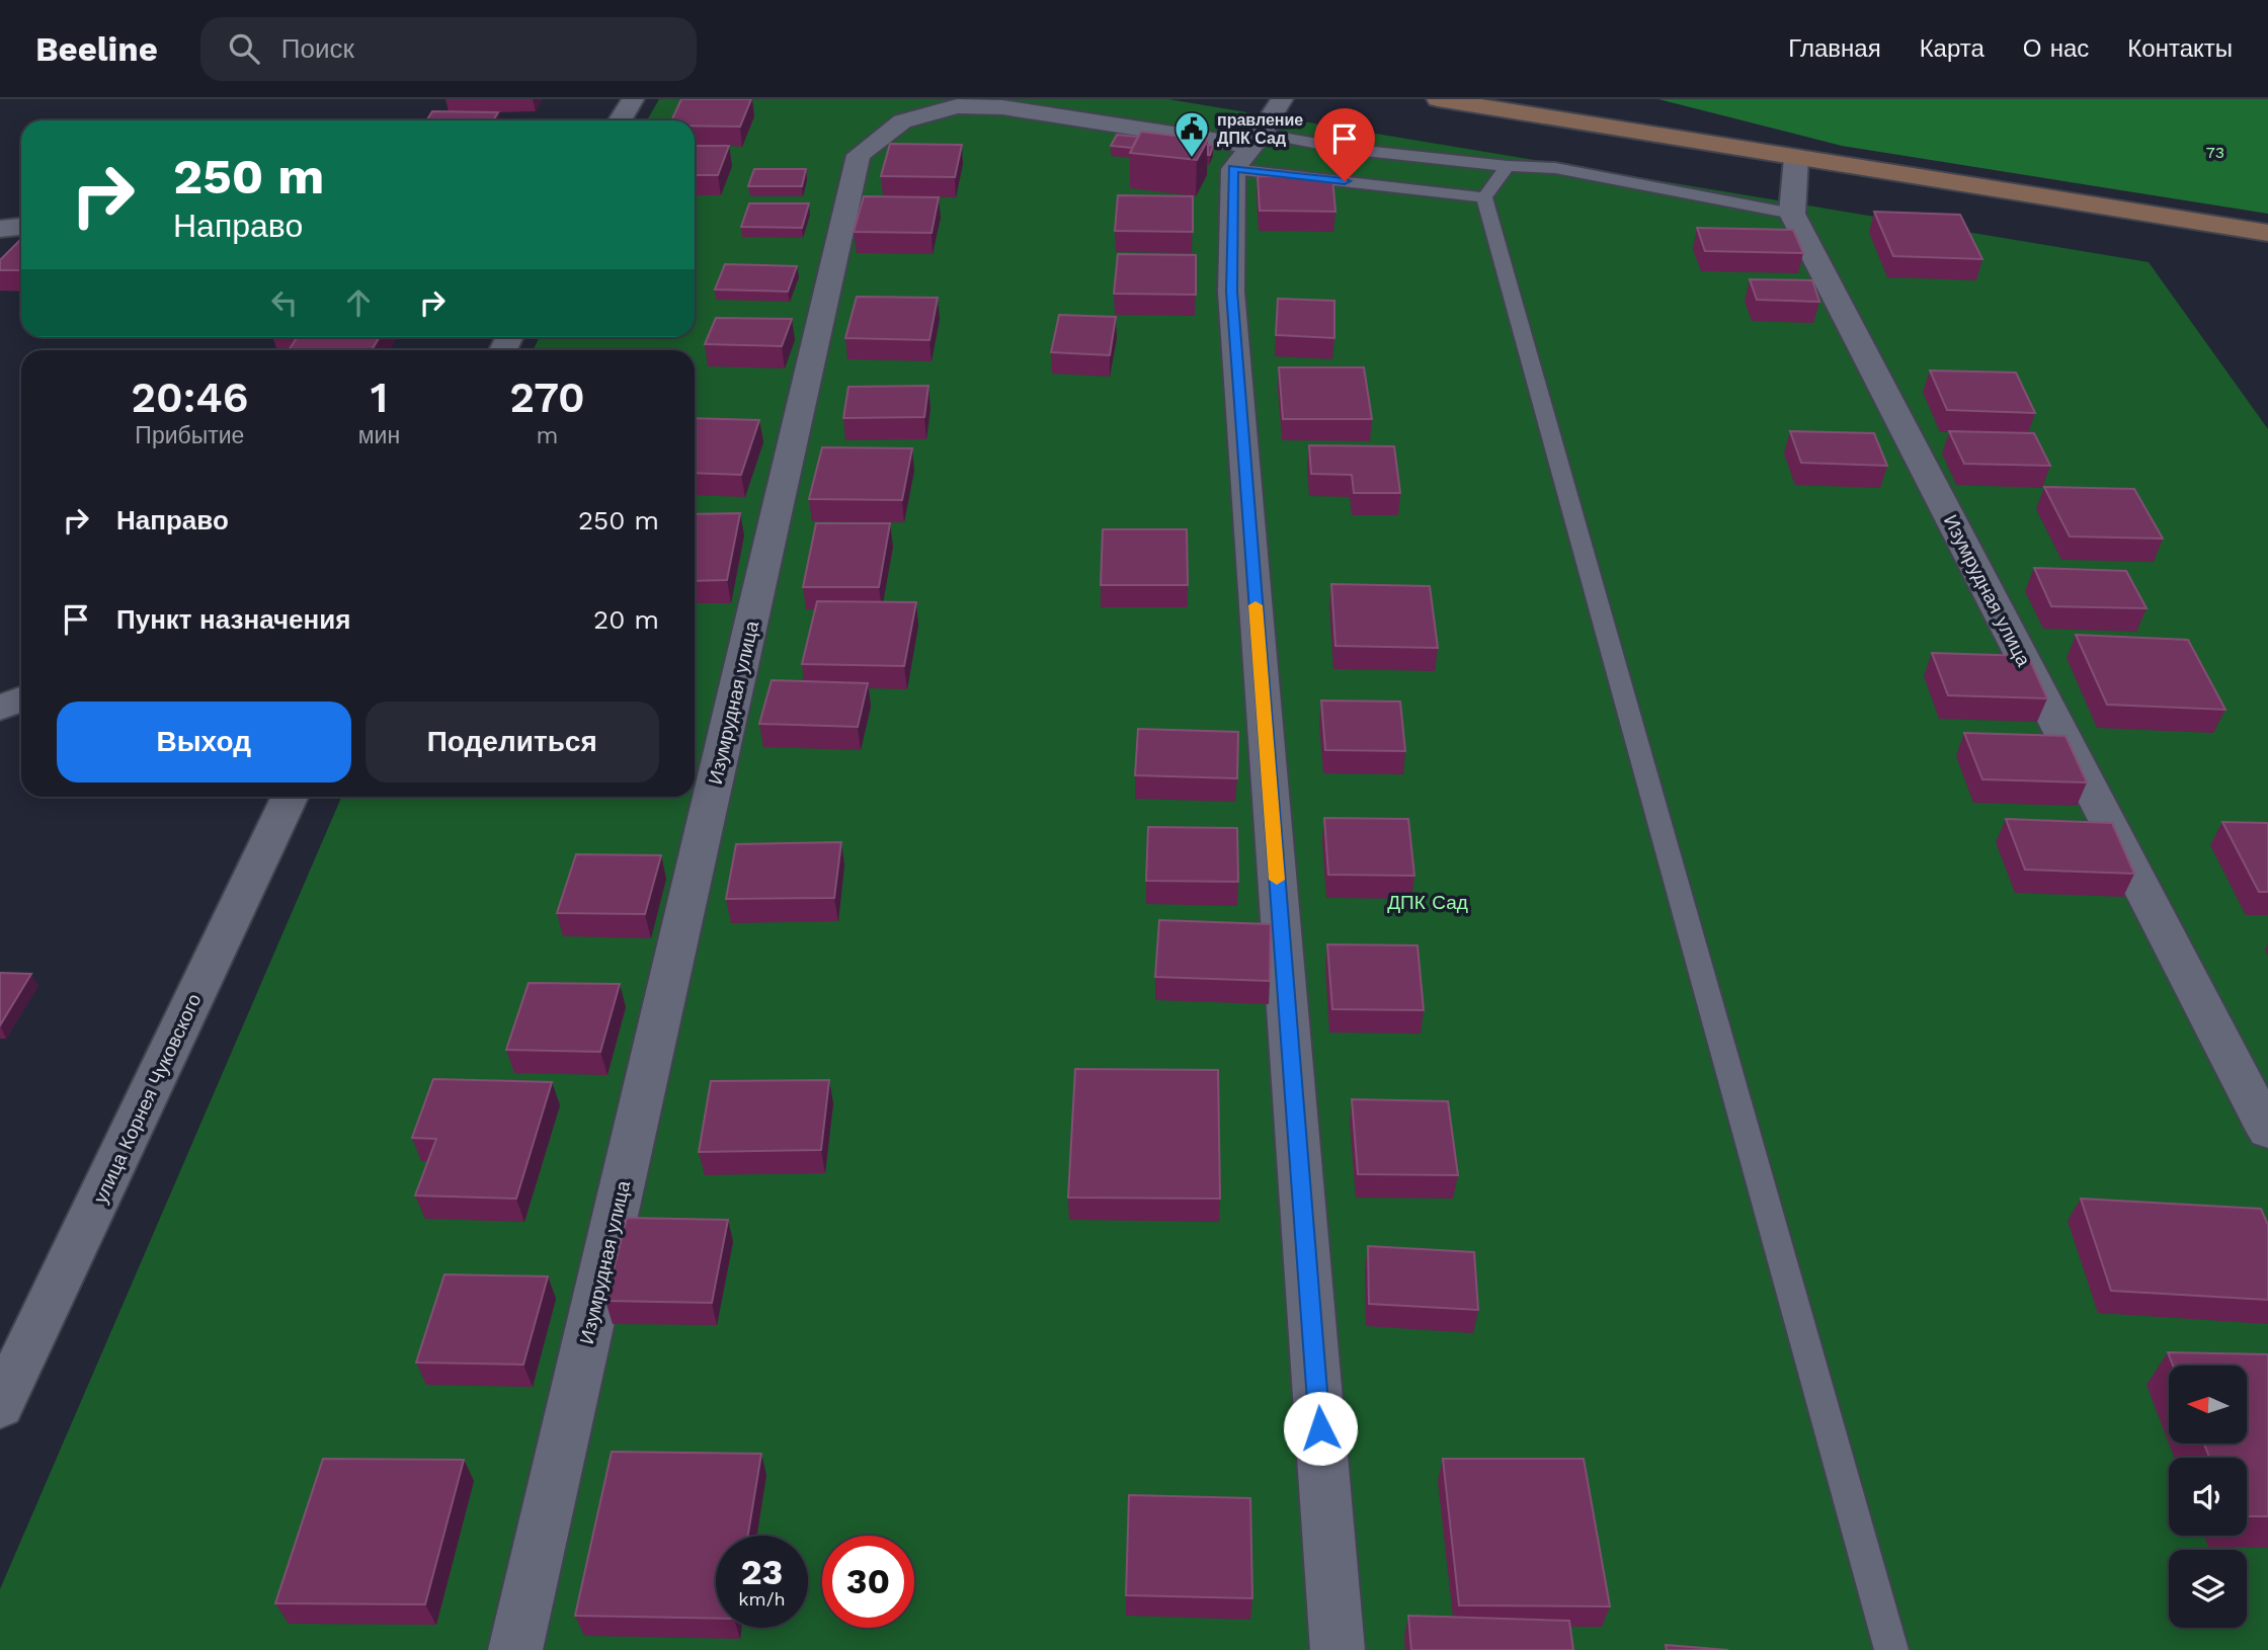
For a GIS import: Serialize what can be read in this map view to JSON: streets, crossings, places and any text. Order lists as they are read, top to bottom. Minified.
{"streets":{"street":["Изумрудная улица","улица Корнея Чуковского"]},"parks":["73","ДПК Сад"],"places":{"public building":["правление ДПК Сад"]},"north":"left","page":{"header":"Beeline","search":"Поиск","nav":["Главная","Карта","О нас","Контакты"],"turn":["250 m","Направо"],"eta":["20:46","Прибытие","1","мин","270","m"],"list":[{"name":"Направо","value":"250 m"},{"name":"Пункт назначения","value":"20 m"}],"buttons":["Выход","Поделиться"],"speed":"23 km/h","limit":"30"}}
